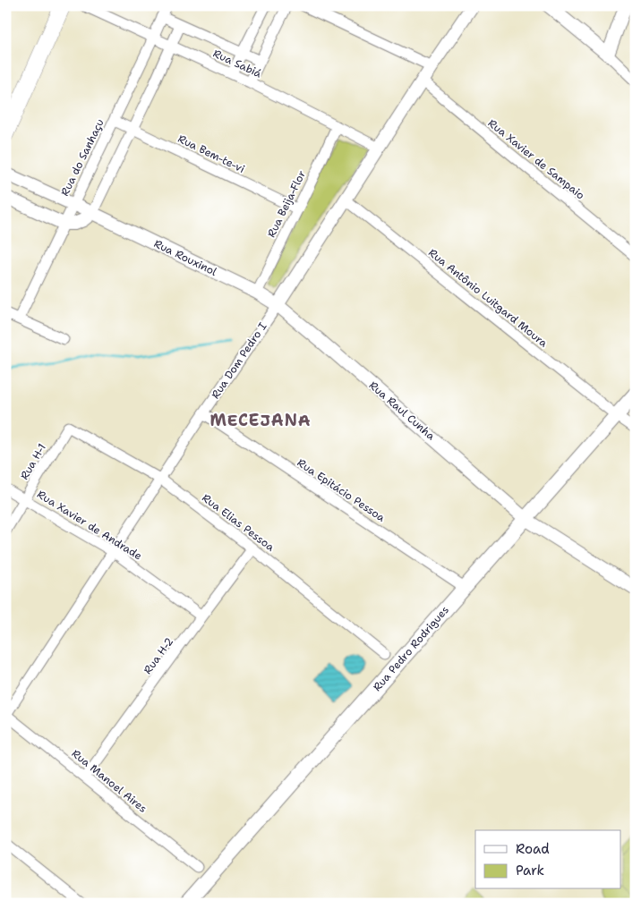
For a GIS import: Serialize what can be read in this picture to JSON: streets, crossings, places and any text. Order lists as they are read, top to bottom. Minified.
{"streets":{"main road":["Rua Pedro Rodrigues"],"street":["Rua Sabiá","Rua Bem-te-vi","Rua do Sanhaçu","Rua Xavier de Sampaio","Rua Beija-Flor","Rua Rouxinol","Rua Antônio Luitgard Moura","Rua Dom Pedro I","Rua Raul Cunha","Rua H-1","Rua Epitácio Pessoa","Rua Elias Pessoa","Rua Xavier de Andrade","Rua H-2","Rua Manoel Aires"]},"crossings":[["Rua Sabiá","Rua do Sanhaçu"],["Rua Sabiá","Rua Beija-Flor"],["Rua Sabiá","Rua Dom Pedro I"],["Rua Bem-te-vi","Rua do Sanhaçu"],["Rua Bem-te-vi","Rua Beija-Flor"],["Rua do Sanhaçu","Rua Rouxinol"],["Rua Xavier de Sampaio","Rua Dom Pedro I"],["Rua Beija-Flor","Rua Rouxinol"],["Rua Rouxinol","Rua Dom Pedro I"],["Rua Rouxinol","Rua Raul Cunha"],["Rua Antônio Luitgard Moura","Rua Dom Pedro I"],["Rua Antônio Luitgard Moura","Rua Pedro Rodrigues"],["Rua Dom Pedro I","Rua Raul Cunha"],["Rua Dom Pedro I","Rua Epitácio Pessoa"],["Rua Dom Pedro I","Rua Elias Pessoa"],["Rua Dom Pedro I","Rua Xavier de Andrade"],["Rua Dom Pedro I","Rua Manoel Aires"],["Rua Raul Cunha","Rua Pedro Rodrigues"],["Rua H-1","Rua Elias Pessoa"],["Rua H-1","Rua Xavier de Andrade"],["Rua Epitácio Pessoa","Rua Pedro Rodrigues"],["Rua Elias Pessoa","Rua H-2"],["Rua Xavier de Andrade","Rua H-2"],["Rua H-2","Rua Manoel Aires"]],"districts":["MECEJANA"],"legend":["Road","Park"]}
